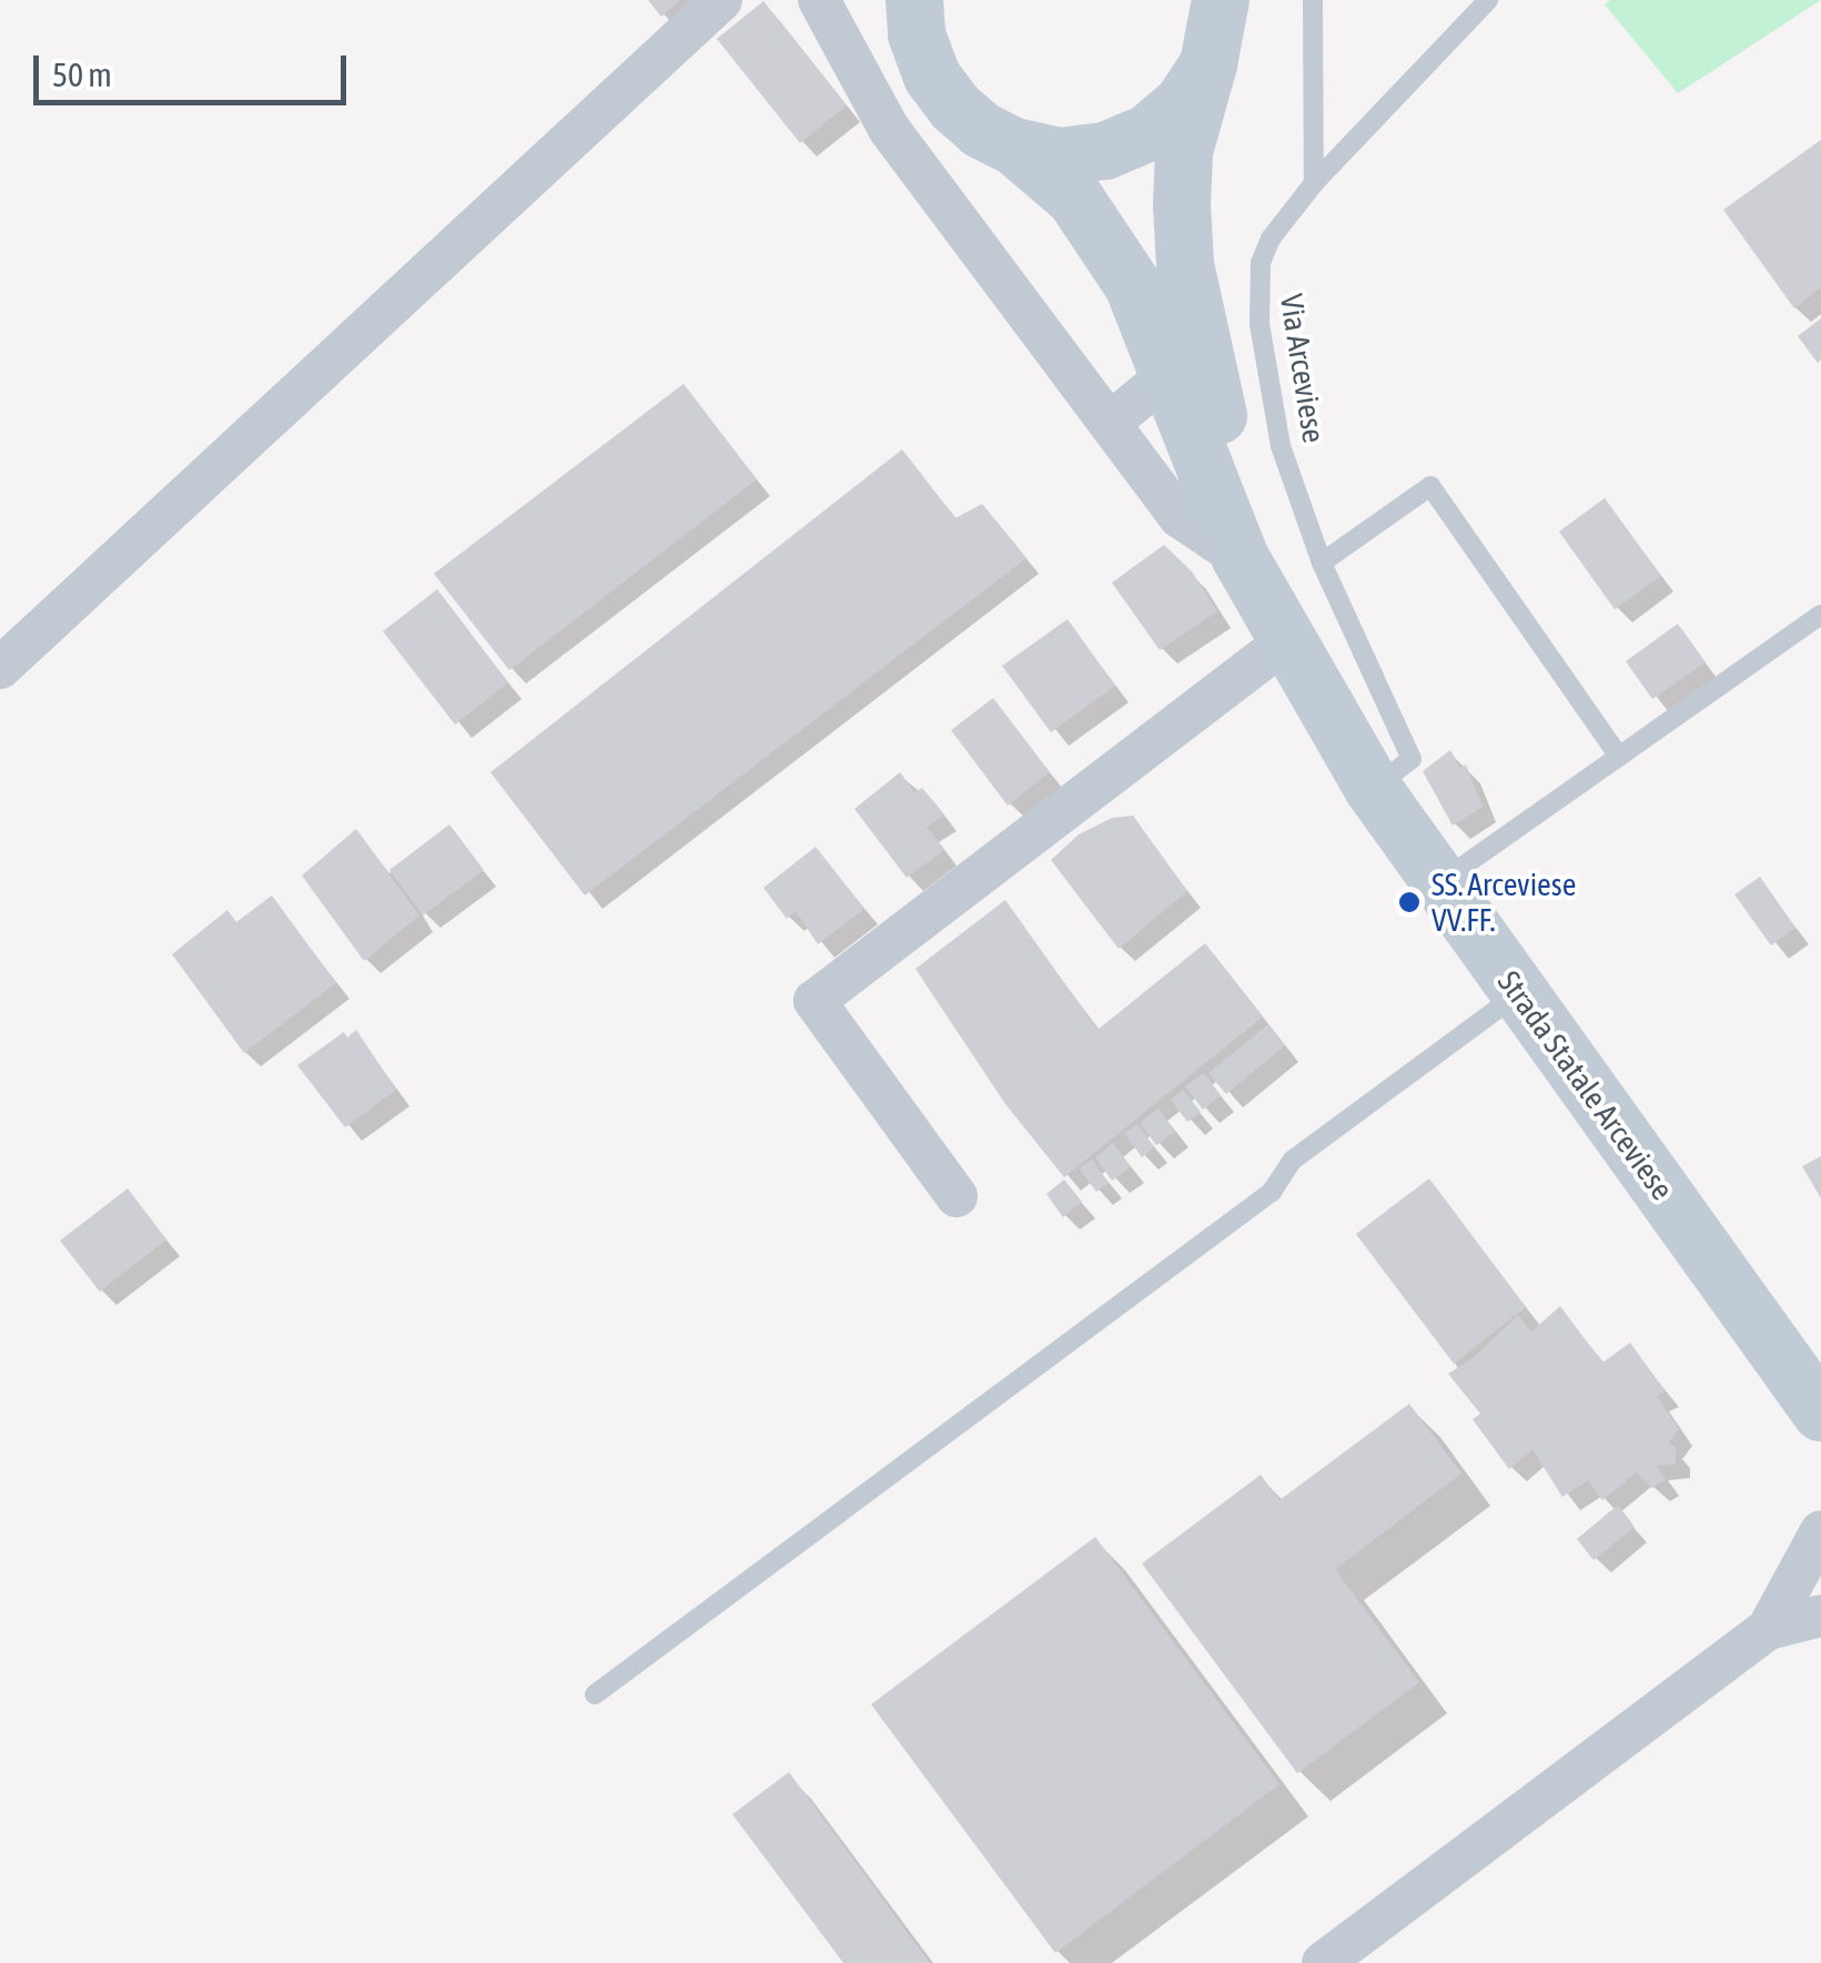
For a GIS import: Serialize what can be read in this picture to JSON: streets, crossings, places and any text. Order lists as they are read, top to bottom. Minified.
{"streets":{"main road":["Strada Statale Arceviese"],"lane":["Via Arceviese"]},"crossings":[["Via Arceviese","Strada Statale Arceviese"]],"places":["SS. Arceviese VV.FF."],"scale_bar":"50 m"}
